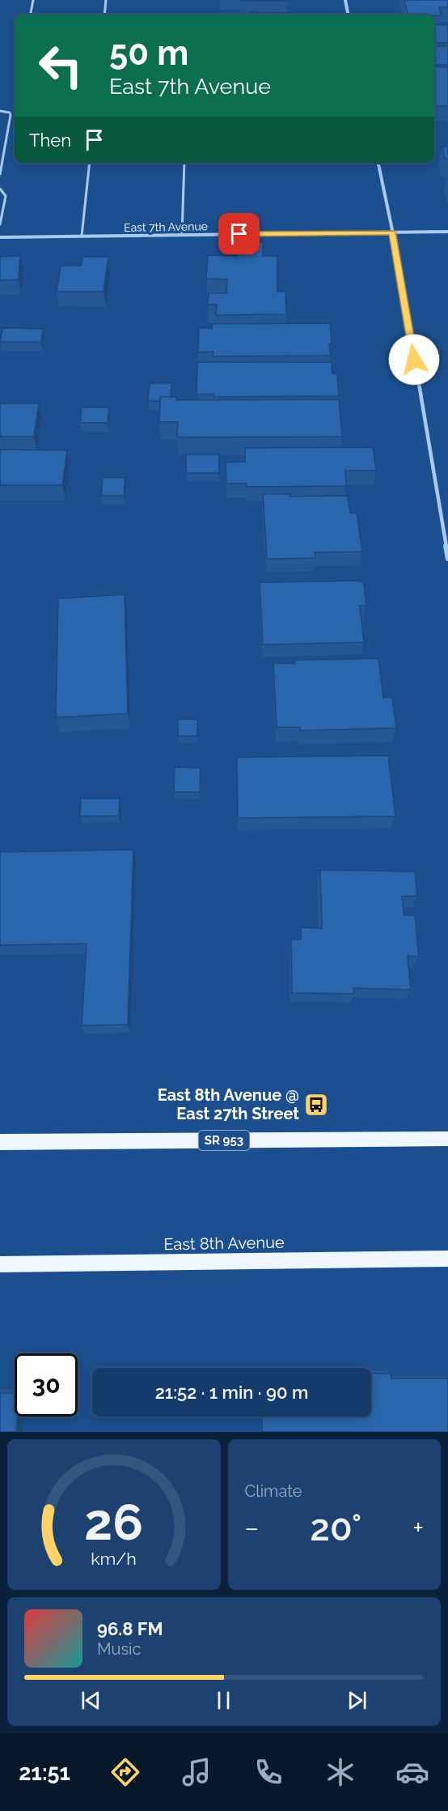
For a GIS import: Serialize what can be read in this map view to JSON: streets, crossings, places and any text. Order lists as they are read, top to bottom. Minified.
{"streets":{"main road":["SR 953","East 8th Avenue"],"street":["East 7th Avenue"]},"places":{"bus stop":["East 8th Avenue @ East 27th Street"]},"page":{"turn":["50 m","East 7th Avenue"],"then":"Then","limit":"30","trip":"21:52 · 1 min · 90 m","tile":"Climate","heat":["−","20°","+"],"song":["96.8 FM","Music"],"tabs":"21:51","gauge":["26","km/h"]}}
